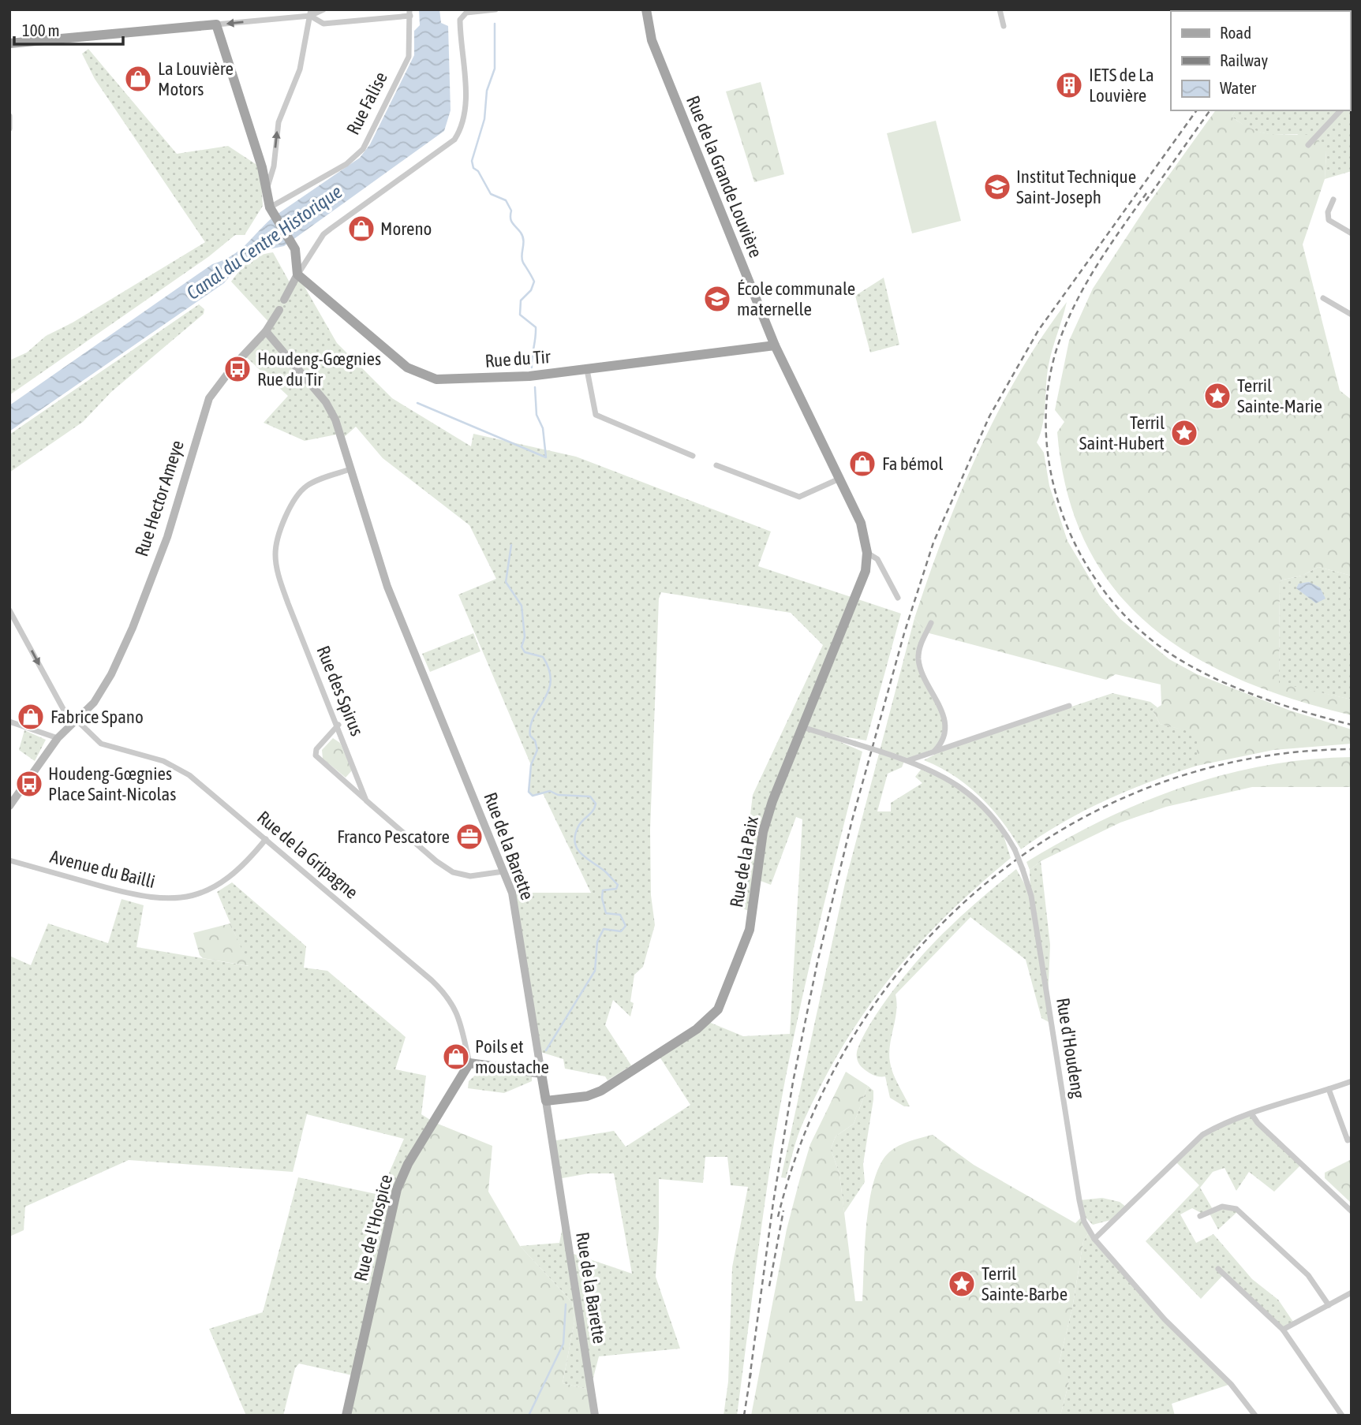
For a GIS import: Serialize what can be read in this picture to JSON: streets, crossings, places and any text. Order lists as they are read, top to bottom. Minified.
{"streets":{"main road":["Rue de la Grande Louvière","Rue du Tir","Rue de la Barette","Rue de la Paix","Rue de l'Hospice"],"street":["Rue Falise","Rue Hector Ameye","Rue des Spirus","Rue de la Gripagne","Avenue du Bailli","Rue d'Houdeng"]},"crossings":[["Rue de la Grande Louvière","Rue du Tir"],["Rue de la Grande Louvière","Rue de la Paix"],["Rue Hector Ameye","Rue de la Barette"],["Rue Hector Ameye","Rue de la Gripagne"],["Rue des Spirus","Rue de la Barette"],["Rue de la Barette","Rue de la Paix"],["Rue de la Gripagne","Avenue du Bailli"],["Rue de la Gripagne","Rue de l'Hospice"],["Rue de la Paix","Rue d'Houdeng"]],"water":["Canal du Centre Historique"],"places":{"shop":["La Louvière Motors","Moreno","Fa bémol","Fabrice Spano","Poils et moustache"],"building":["IETS de La Louvière"],"school or university":["Institut Technique Saint-Joseph","École communale maternelle"],"bus stop":["Houdeng-Gœgnies Rue du Tir","Houdeng-Gœgnies Place Saint-Nicolas"],"place":["Terril Sainte-Marie","Terril Saint-Hubert","Terril Sainte-Barbe"],"office":["Franco Pescatore"]},"legend":["Road","Railway","Water"],"scale_bar":"100 m"}
